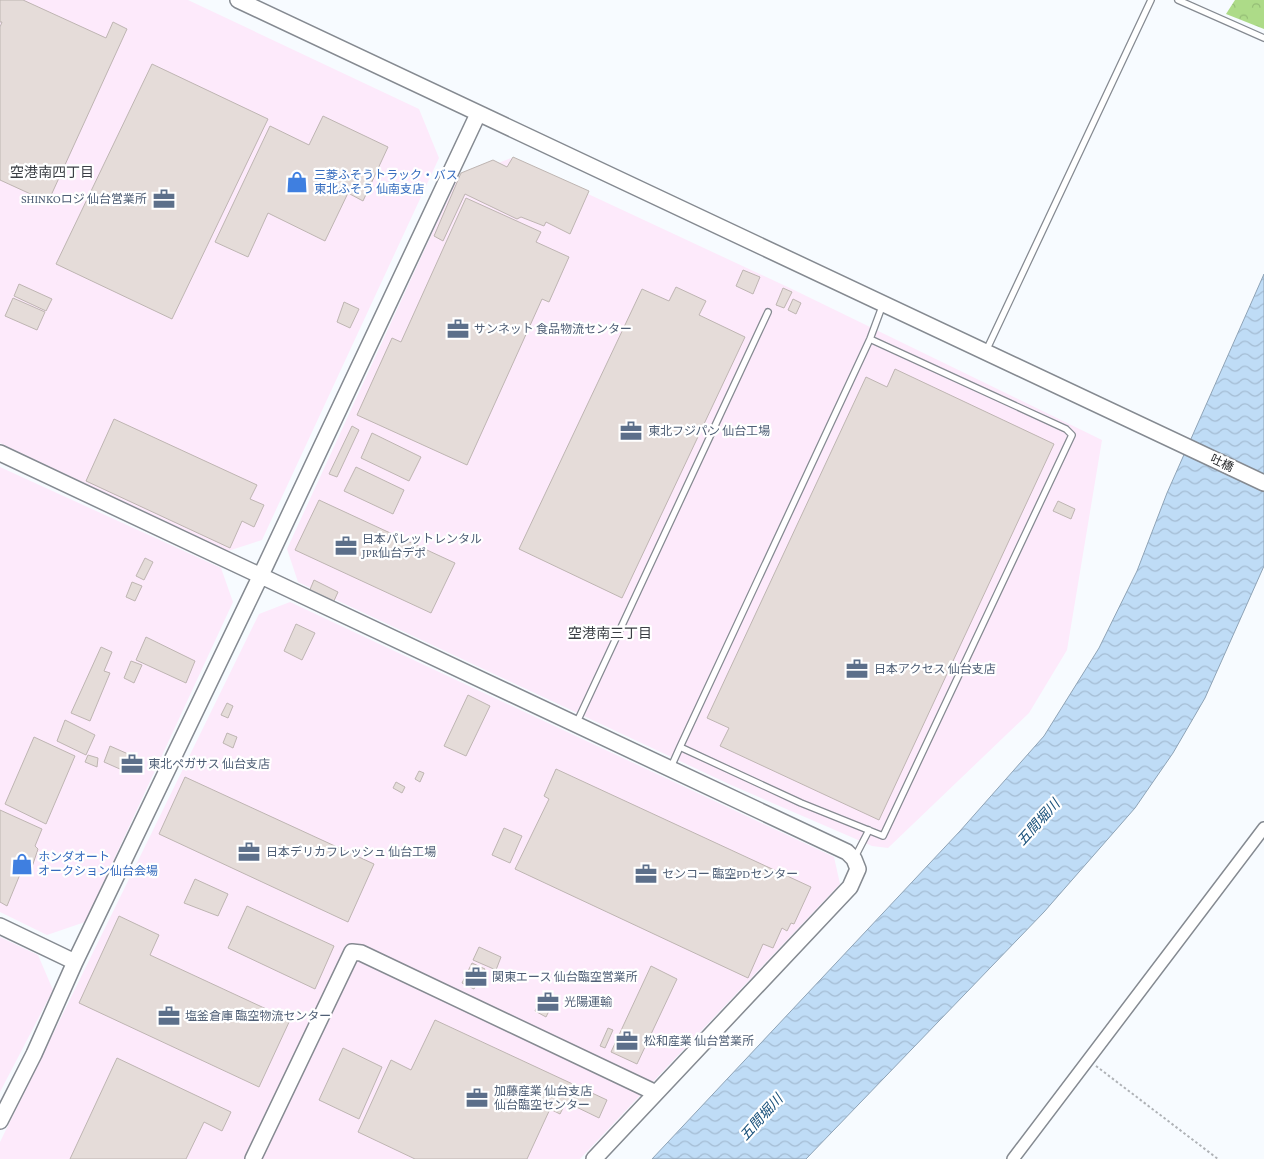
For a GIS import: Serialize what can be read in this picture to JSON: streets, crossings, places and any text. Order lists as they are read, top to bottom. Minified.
{"streets":{"street":["吐橋"]},"districts":["空港南四丁目","空港南三丁目"],"water":["五間堀川"],"places":{"shop":["三菱ふそうトラック・バス 東北ふそう 仙南支店","ホンダオート オークション仙台会場"],"office":["SHINKOロジ 仙台営業所","サンネット 食品物流センター","東北フジパン 仙台工場","日本パレットレンタル JPR仙台デポ","日本アクセス 仙台支店","東北ペガサス 仙台支店","日本デリカフレッシュ 仙台工場","センコー 臨空PDセンター","関東エース 仙台臨空営業所","光陽運輸","塩釜倉庫 臨空物流センター","松和産業 仙台営業所","加藤産業 仙台支店 仙台臨空センター"]}}
